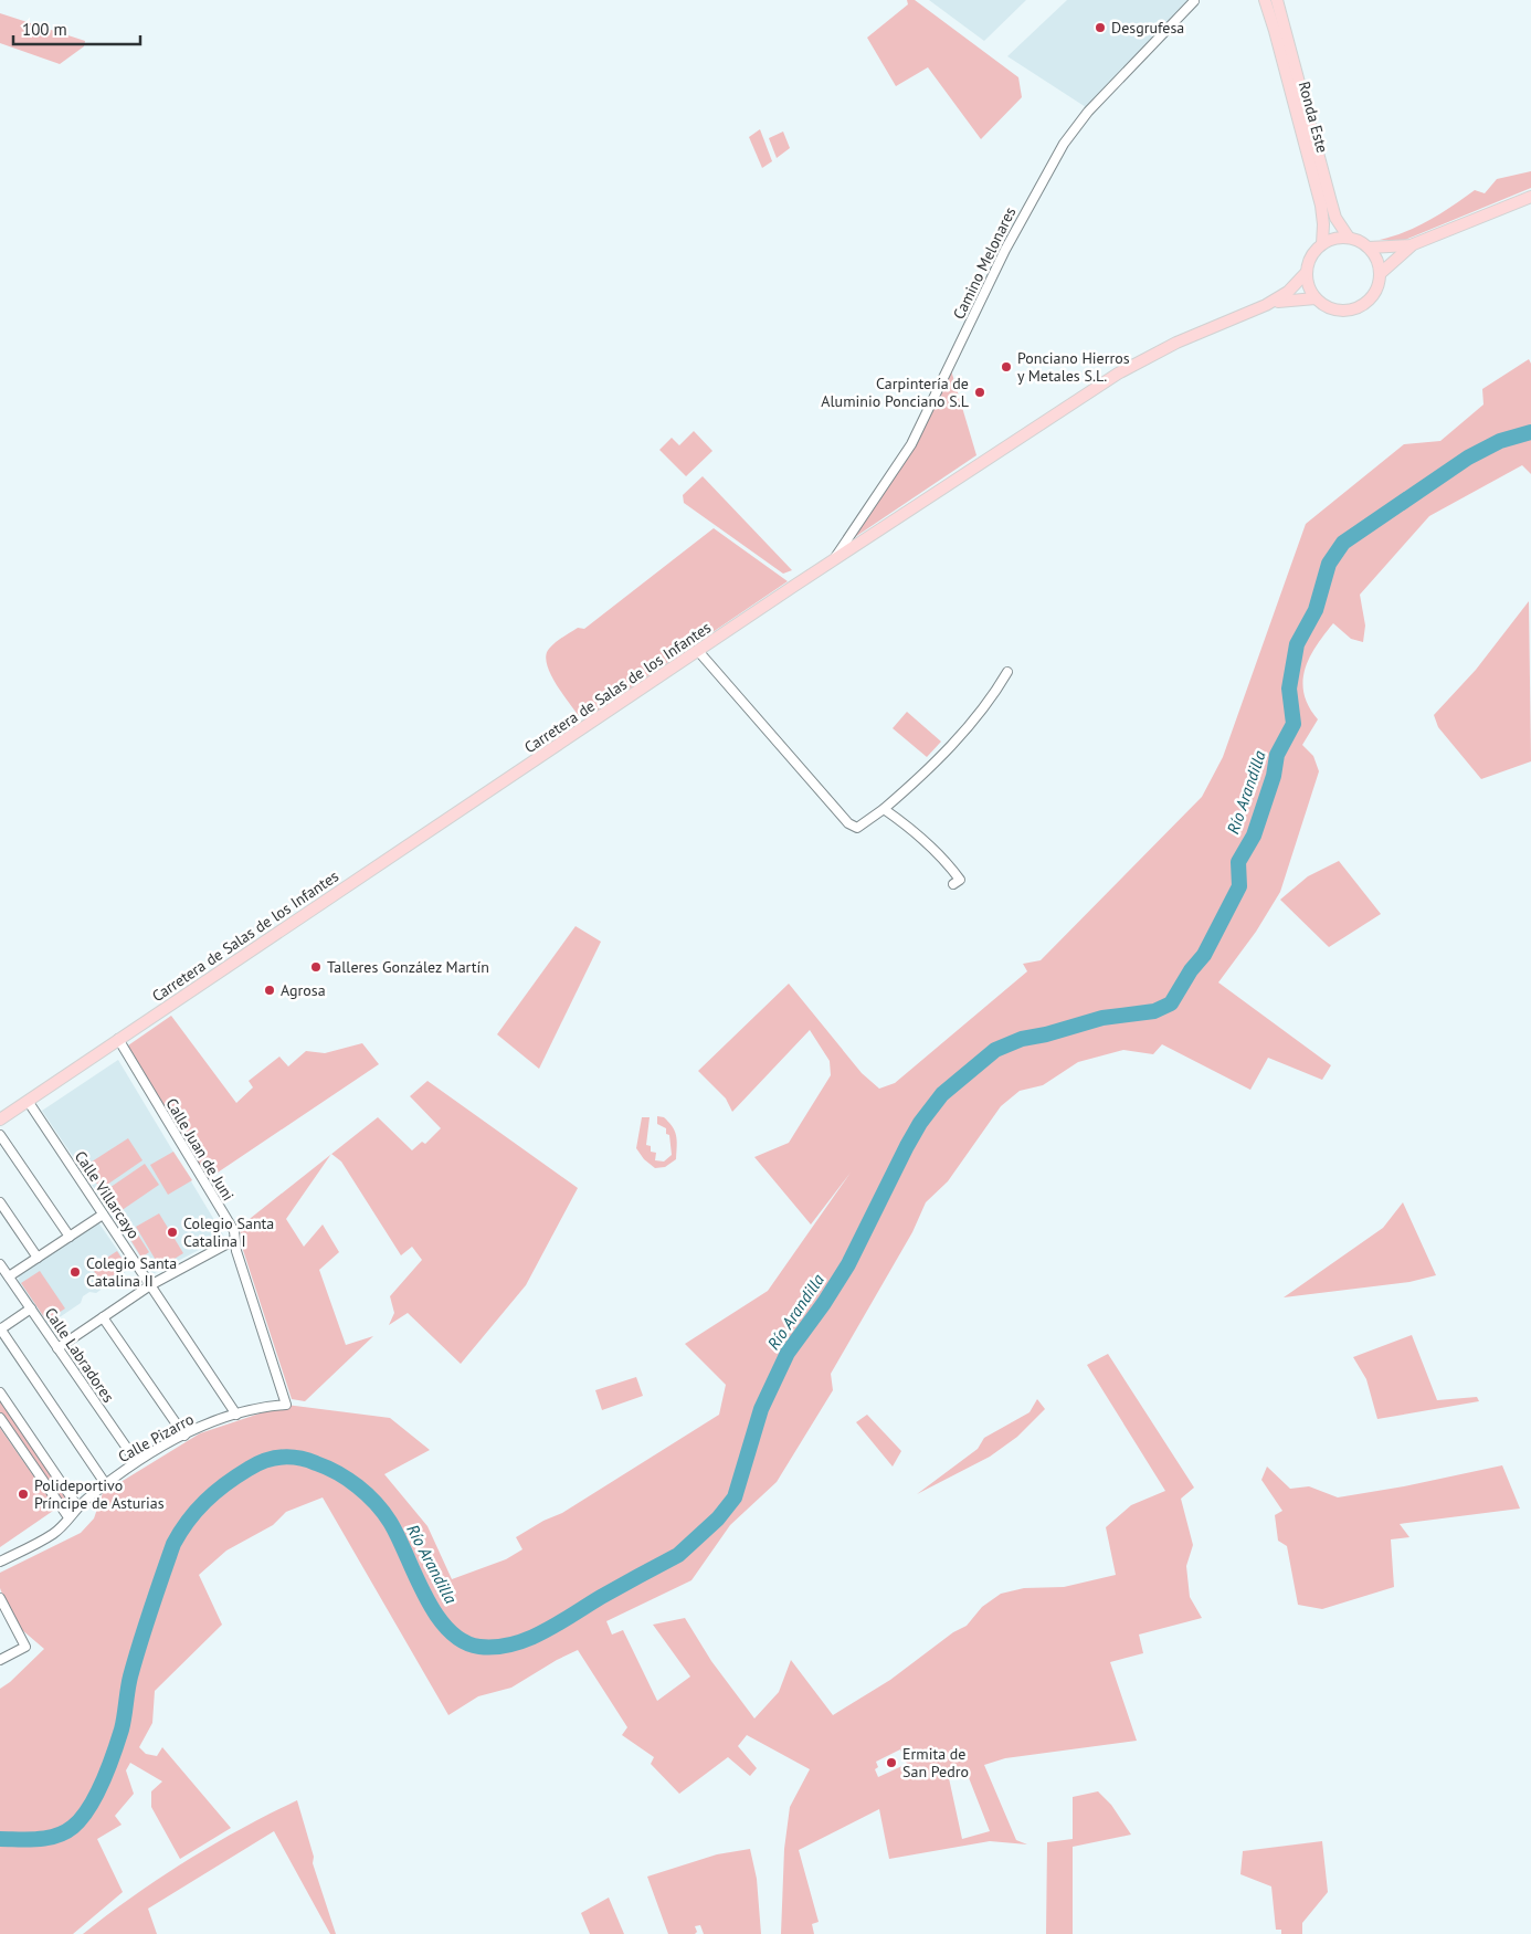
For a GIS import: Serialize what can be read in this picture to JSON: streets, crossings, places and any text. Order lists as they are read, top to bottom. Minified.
{"streets":{"main road":["Ronda Este","Carretera de Salas de los Infantes"],"street":["Camino Melonares","Calle Juan de Juni","Calle Villarcayo","Calle Labradores","Calle Pizarro"]},"crossings":[["Ronda Este","Carretera de Salas de los Infantes"],["Camino Melonares","Carretera de Salas de los Infantes"],["Carretera de Salas de los Infantes","Calle Juan de Juni"],["Carretera de Salas de los Infantes","Calle Villarcayo"],["Calle Juan de Juni","Calle Pizarro"],["Calle Villarcayo","Calle Pizarro"],["Calle Labradores","Calle Pizarro"]],"water":["Río Arandilla"],"places":["Desgrufesa","Ponciano Hierros y Metales S.L.","Carpintería de Aluminio Ponciano S.L","Talleres González Martín","Agrosa","Colegio Santa Catalina I","Colegio Santa Catalina II","Polideportivo Príncipe de Asturias","Ermita de San Pedro"],"scale_bar":"100 m"}
